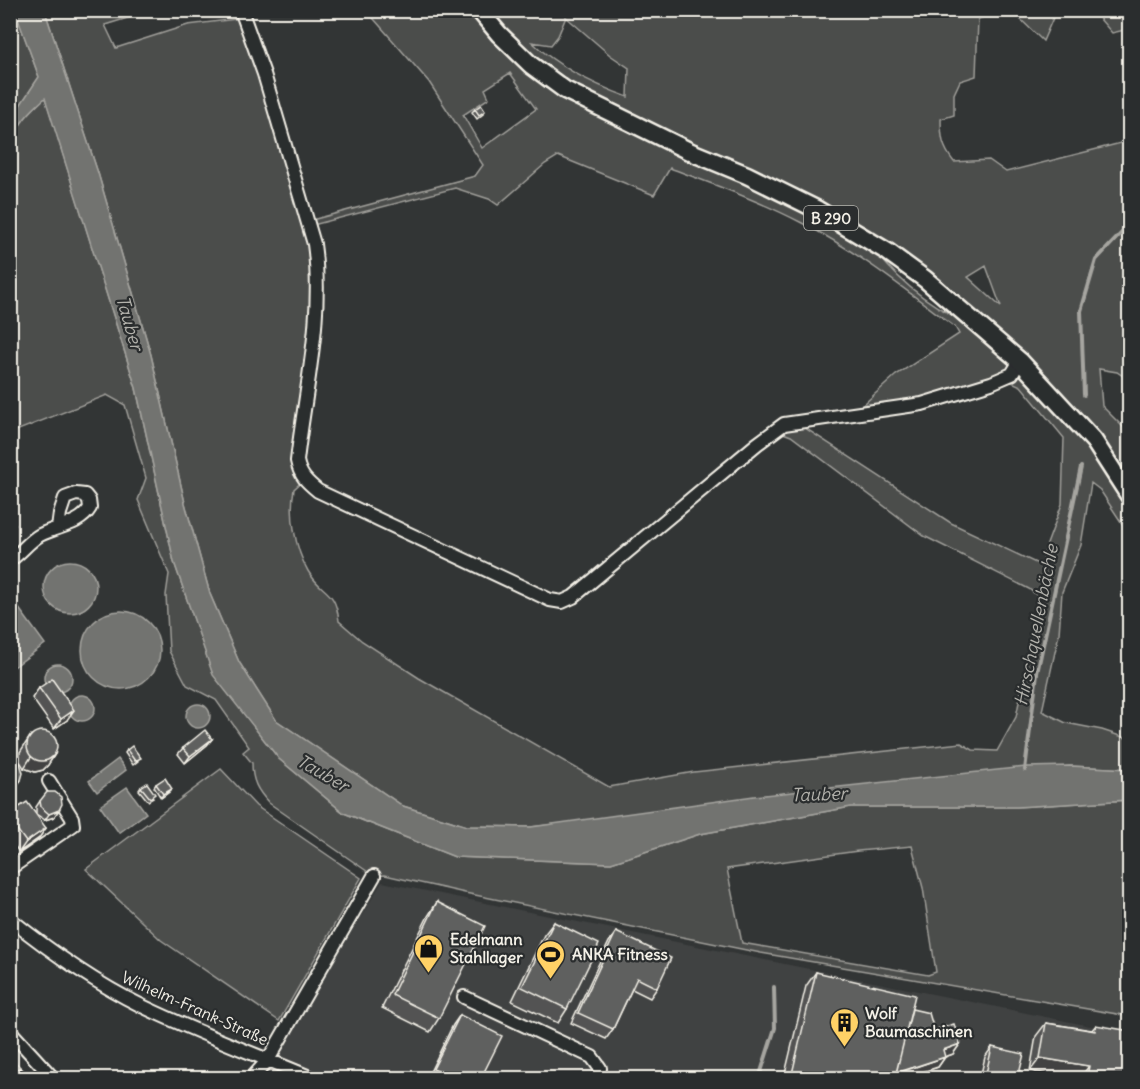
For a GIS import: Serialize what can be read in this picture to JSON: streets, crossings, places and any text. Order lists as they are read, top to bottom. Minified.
{"streets":{"main road":["B 290"],"street":["Wilhelm-Frank-Straße"]},"water":["Tauber","Hirschquellenbächle"],"places":{"shop":["Edelmann Stahllager"],"sports":["ANKA Fitness"],"building":["Wolf Baumaschinen"]}}
